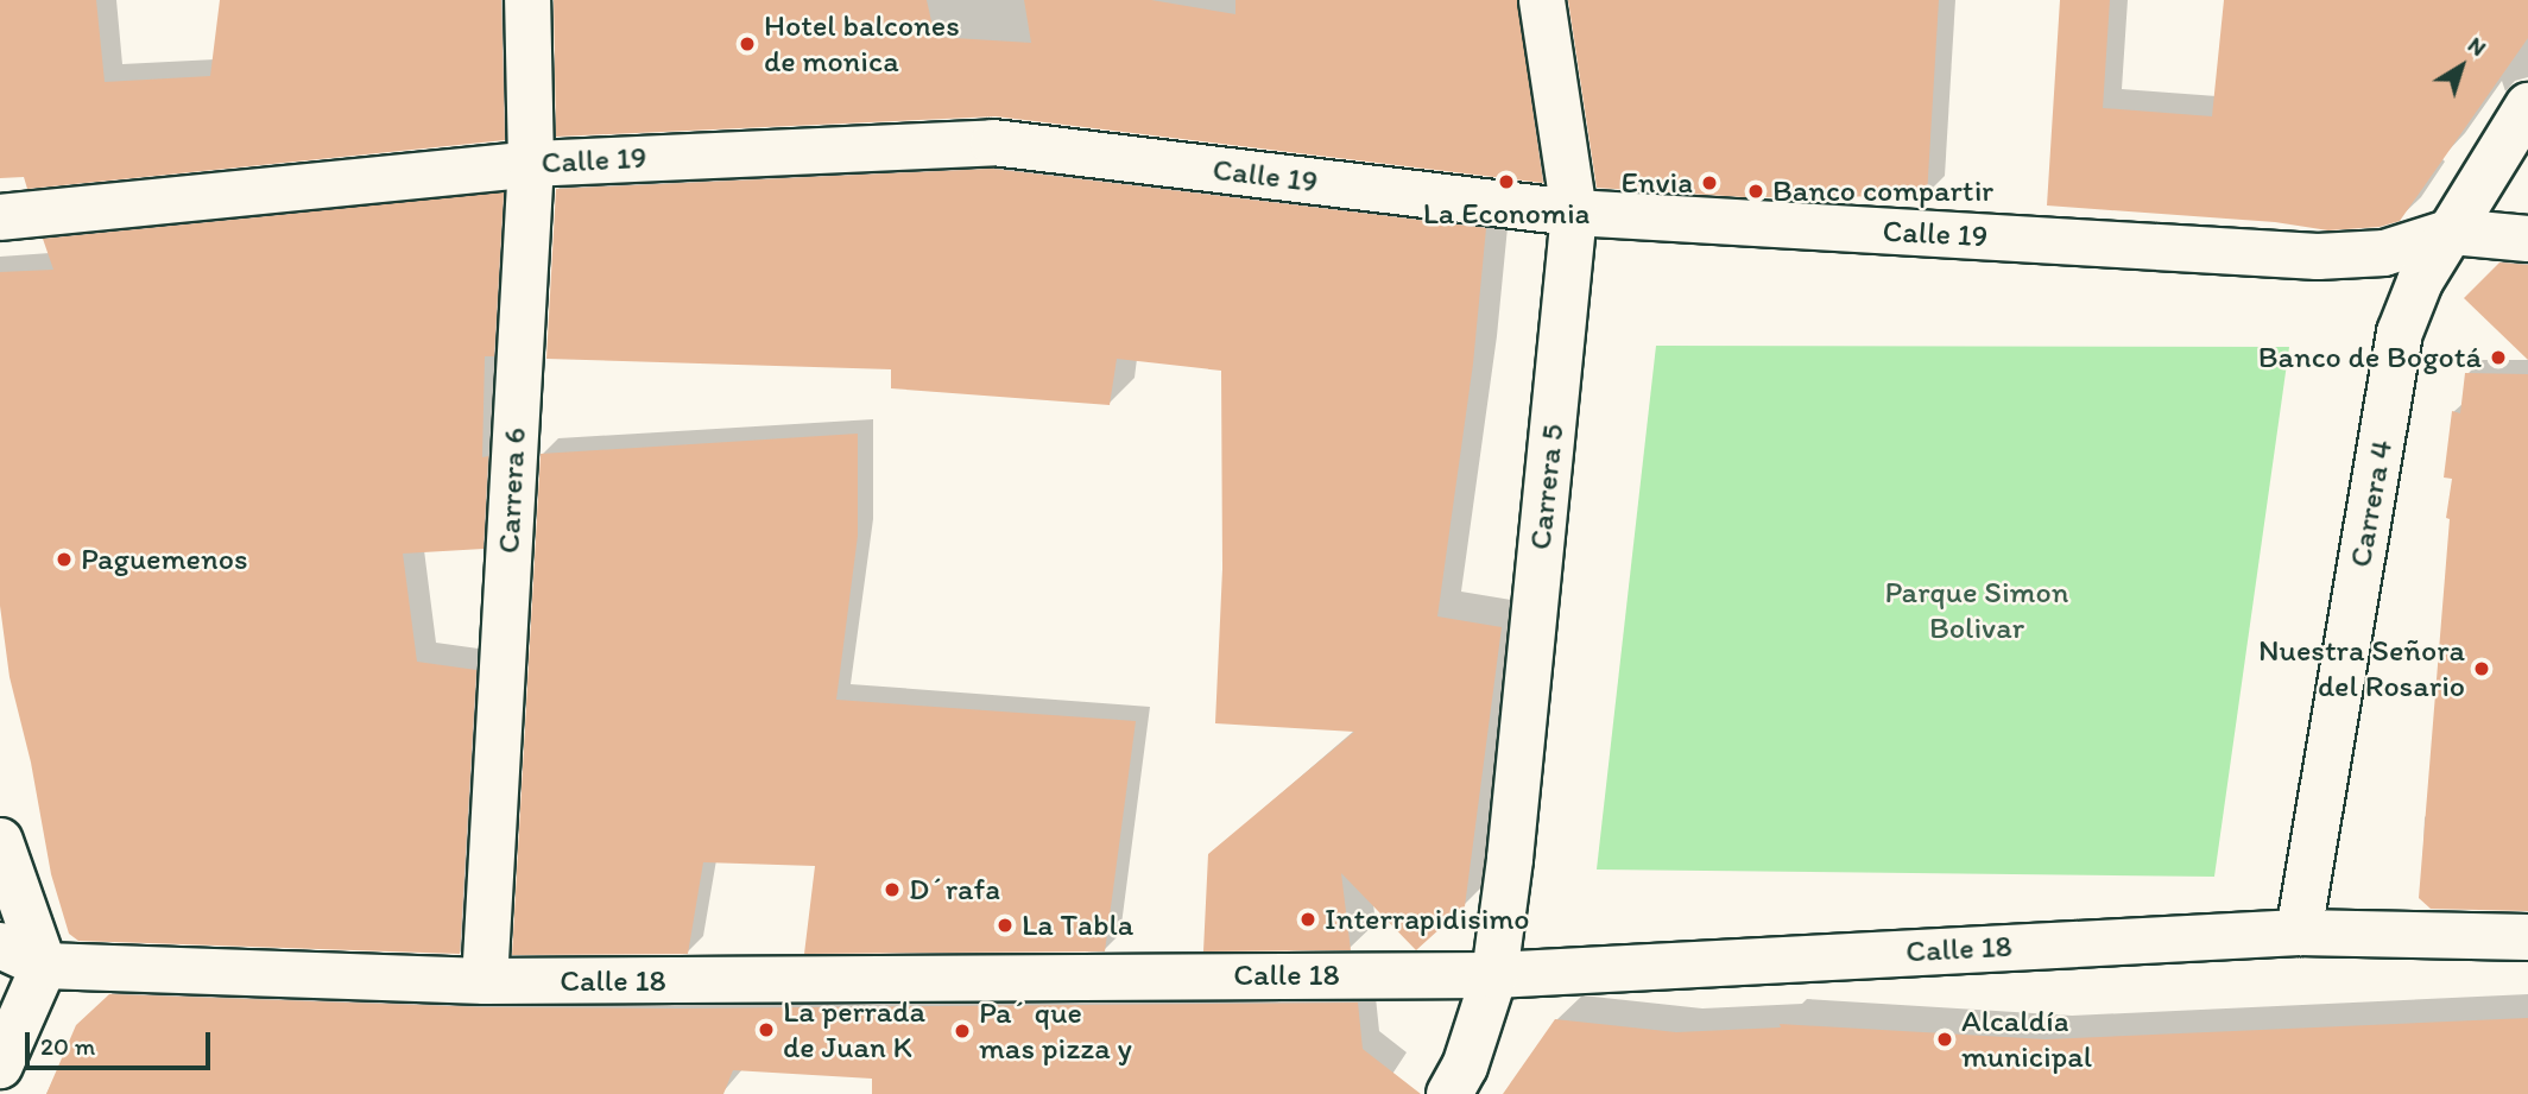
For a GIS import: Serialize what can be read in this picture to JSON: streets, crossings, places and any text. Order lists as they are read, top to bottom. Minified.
{"streets":{"street":["Calle 19","Carrera 5","Carrera 6","Carrera 4","Calle 18"]},"crossings":[["Calle 19","Carrera 5"],["Calle 19","Carrera 6"],["Calle 19","Carrera 4"],["Carrera 5","Calle 18"],["Carrera 6","Calle 18"],["Carrera 4","Calle 18"]],"parks":["Parque Simon Bolivar"],"places":["Hotel balcones de monica","La Economia","Envia","Banco compartir","Banco de Bogotá","Paguemenos","Nuestra Señora del Rosario","D´rafa","Interrapidisimo","La Tabla","La perrada de Juan K","Pa´ que mas pizza y","Alcaldía municipal"],"scale_bar":"20 m","north":"top right"}
